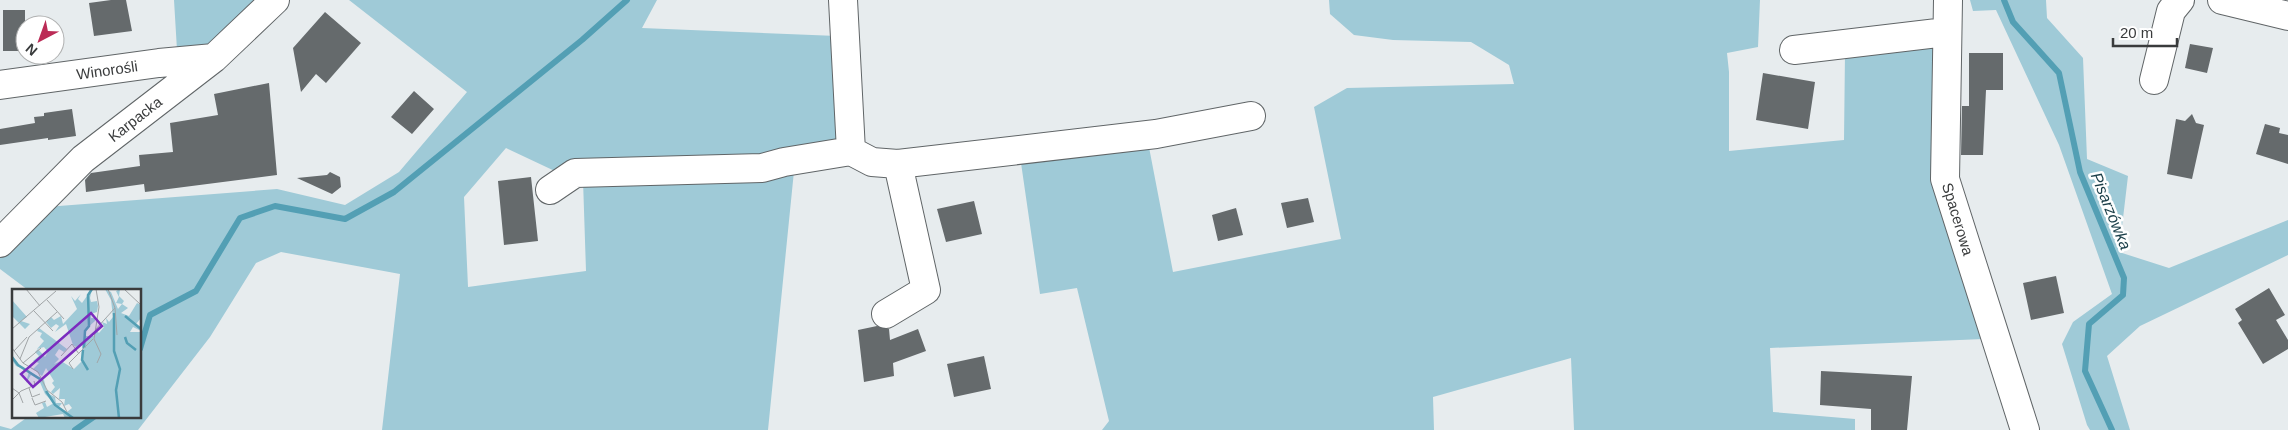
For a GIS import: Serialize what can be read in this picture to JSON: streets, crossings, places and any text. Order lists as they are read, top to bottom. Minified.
{"streets":{"street":["Winorośli","Karpacka","Spacerowa"]},"crossings":[["Winorośli","Karpacka"]],"water":["Pisarzówka"],"scale_bar":"20 m","north":"bottom left"}
